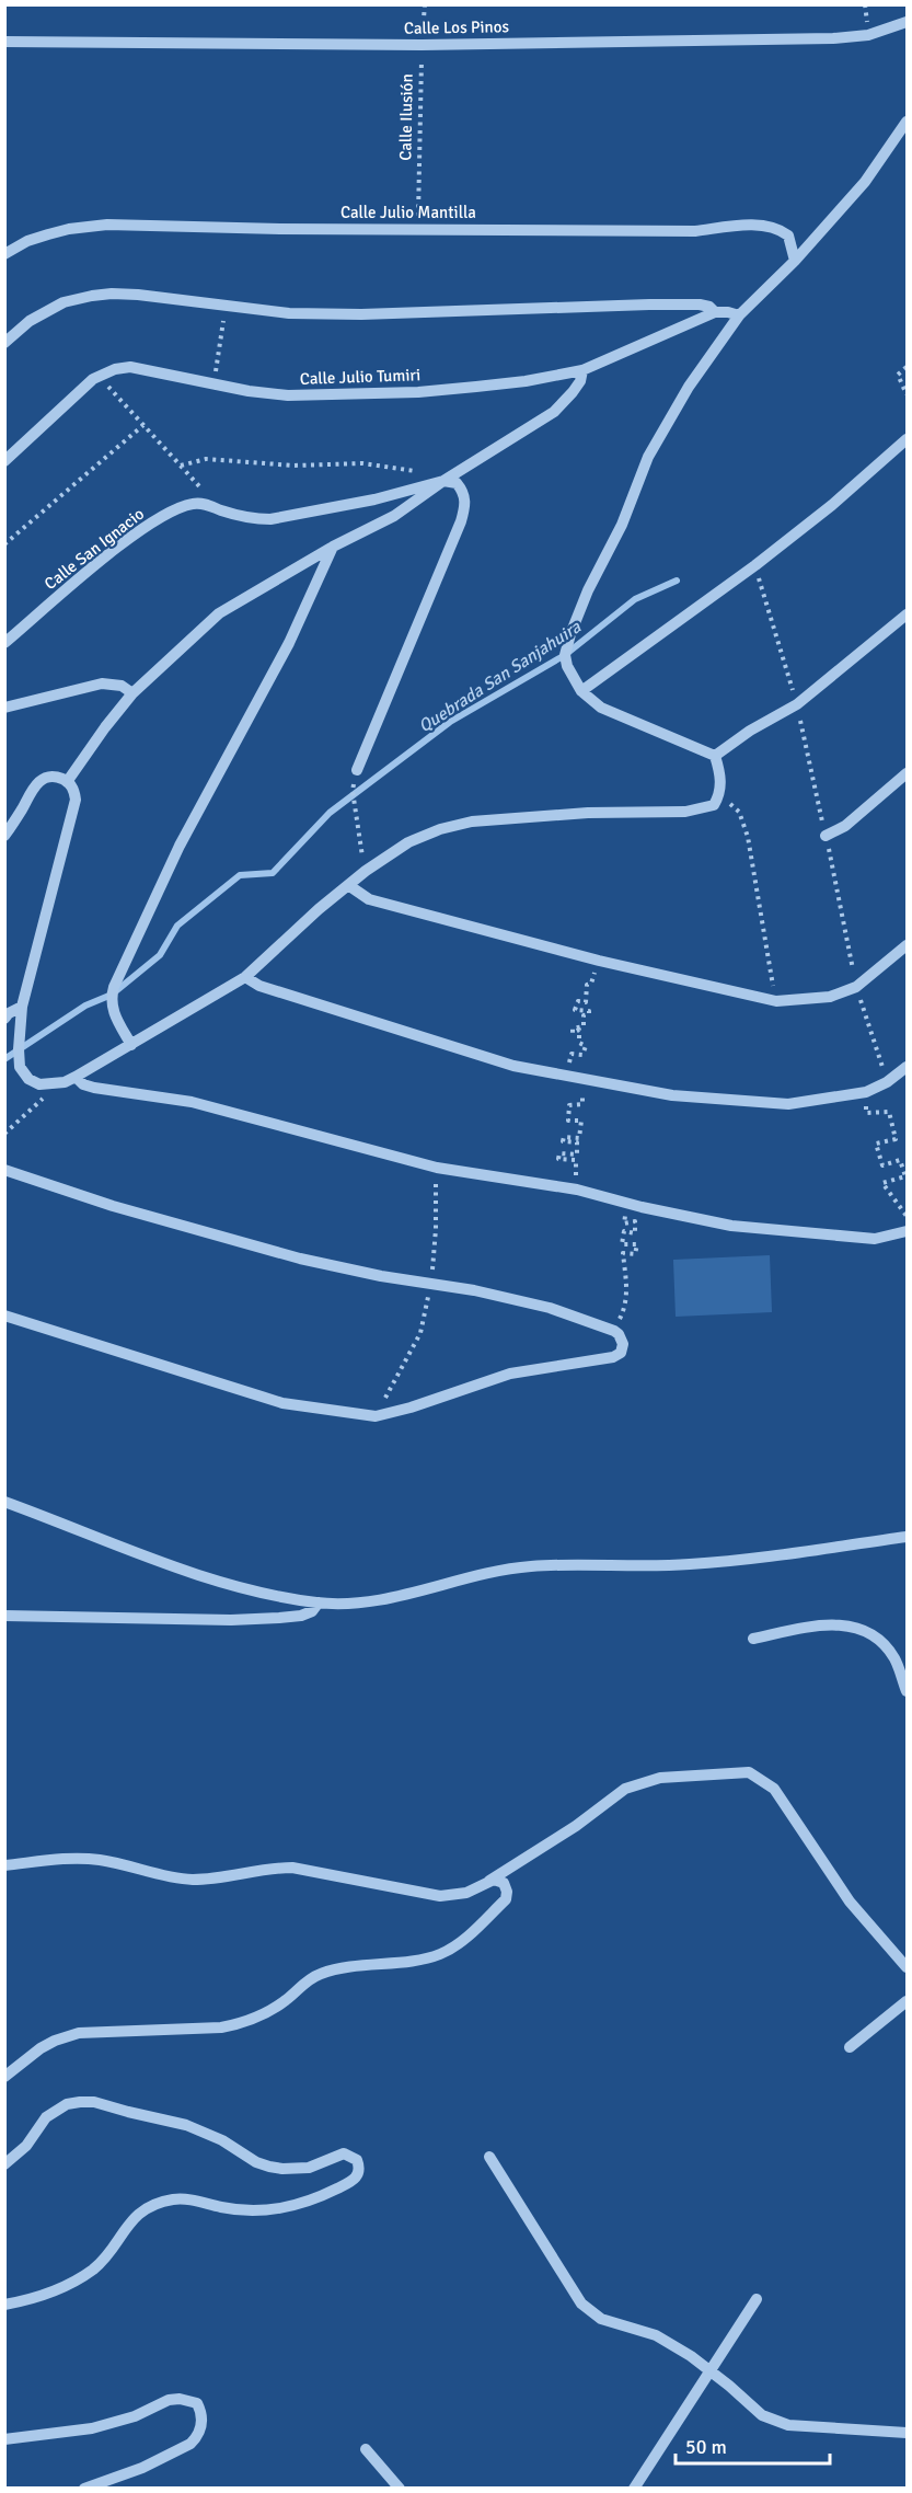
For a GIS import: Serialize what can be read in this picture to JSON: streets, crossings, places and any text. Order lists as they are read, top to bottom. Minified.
{"streets":{"street":["Calle Los Pinos","Calle Julio Mantilla","Calle Julio Tumiri","Calle San Ignacio"],"path":["Calle Ilusión"]},"crossings":[["Calle Los Pinos","Calle Ilusión"],["Calle Ilusión","Calle Julio Mantilla"]],"water":["Quebrada San Sanjahuira"],"scale_bar":"50 m"}
